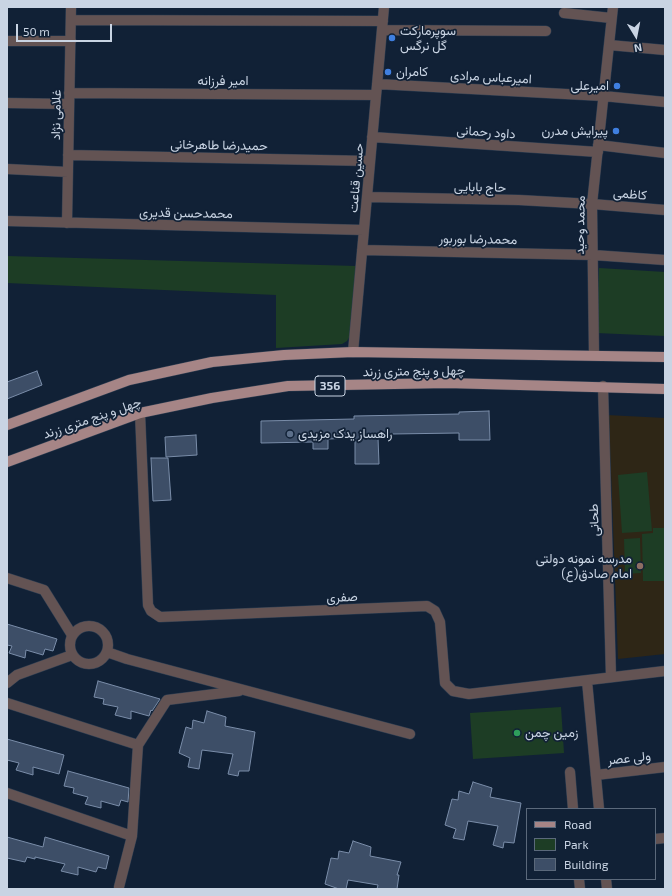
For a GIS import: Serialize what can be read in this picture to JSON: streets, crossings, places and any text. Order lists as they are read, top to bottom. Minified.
{"streets":{"main road":["چهل و پنج متری زرند","356"],"street":["امیرعباس مرادی","امیر فرزانه","غلامی نژاد","داود رحمانی","حمیدرضا طاهرخانی","حسین قناعت","حاج بابایی","کاظمی","محمدحسن قدیری","محمد وحید","محمدرضا بوربور","طحانی","صفری","ولی عصر"]},"crossings":[["امیرعباس مرادی","حسین قناعت"],["امیرعباس مرادی","محمد وحید"],["امیر فرزانه","غلامی نژاد"],["امیر فرزانه","حسین قناعت"],["غلامی نژاد","حمیدرضا طاهرخانی"],["غلامی نژاد","محمدحسن قدیری"],["داود رحمانی","حسین قناعت"],["داود رحمانی","محمد وحید"],["حمیدرضا طاهرخانی","حسین قناعت"],["حسین قناعت","حاج بابایی"],["حسین قناعت","محمدحسن قدیری"],["حسین قناعت","محمدرضا بوربور"],["حسین قناعت","چهل و پنج متری زرند"],["حاج بابایی","کاظمی"],["حاج بابایی","محمد وحید"],["کاظمی","محمد وحید"],["محمد وحید","محمدرضا بوربور"],["محمد وحید","چهل و پنج متری زرند"],["چهل و پنج متری زرند","طحانی"],["چهل و پنج متری زرند","صفری"],["طحانی","صفری"]],"places":["سوپرمارکت گل نرگس","کامران","امیرعلی","پیرایش مدرن","راهساز یدک مزیدی","مدرسه نمونه دولتی امام صادق(ع)","زمین چمن"],"legend":["Road","Park","Building"],"scale_bar":"50 m","north":"bottom"}
